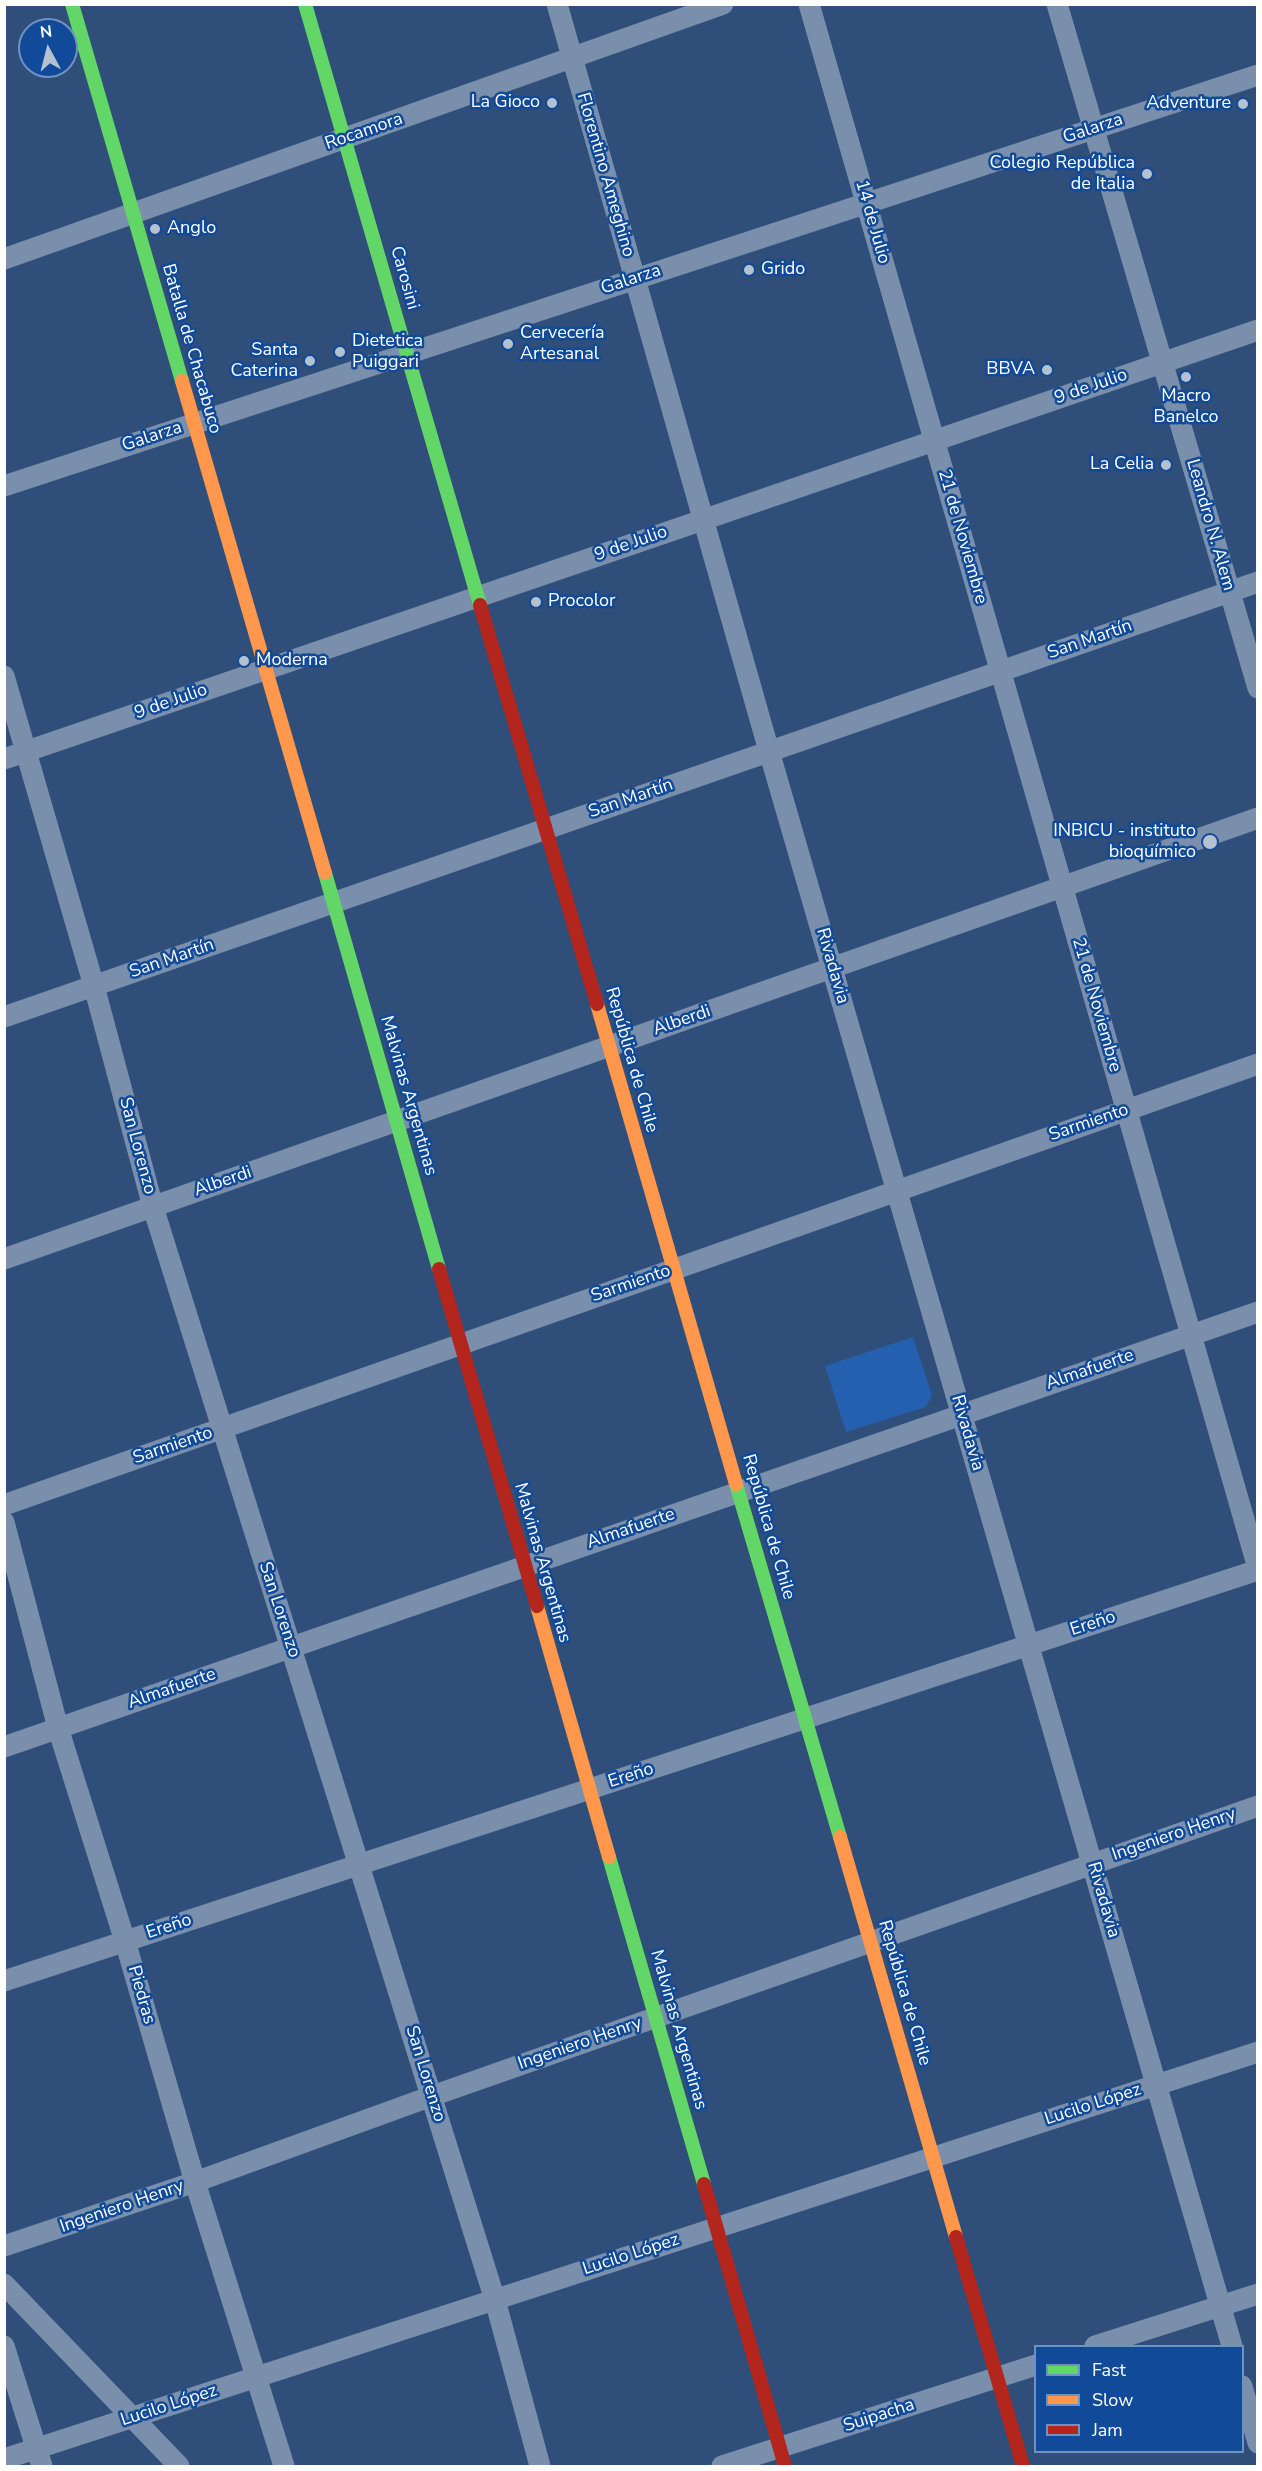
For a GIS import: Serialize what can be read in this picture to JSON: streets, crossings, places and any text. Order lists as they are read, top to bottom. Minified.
{"streets":{"street":["Galarza","Rocamora","Florentino Ameghino","14 de Julio","Carosini","Batalla de Chacabuco","9 de Julio","Leandro N. Alem","21 de Noviembre","San Martín","Rivadavia","Alberdi","República de Chile","Malvinas Argentinas","Sarmiento","San Lorenzo","Almafuerte","Ereño","Ingeniero Henry","Piedras","Lucilo López","Suipacha"]},"crossings":[["Galarza","Florentino Ameghino"],["Galarza","14 de Julio"],["Galarza","Carosini"],["Galarza","Batalla de Chacabuco"],["Galarza","Leandro N. Alem"],["Rocamora","Florentino Ameghino"],["Rocamora","Carosini"],["Rocamora","Batalla de Chacabuco"],["Florentino Ameghino","9 de Julio"],["Florentino Ameghino","Rivadavia"],["14 de Julio","9 de Julio"],["14 de Julio","21 de Noviembre"],["Carosini","9 de Julio"],["Carosini","República de Chile"],["Batalla de Chacabuco","9 de Julio"],["Batalla de Chacabuco","Malvinas Argentinas"],["9 de Julio","Leandro N. Alem"],["9 de Julio","21 de Noviembre"],["9 de Julio","Rivadavia"],["9 de Julio","República de Chile"],["9 de Julio","Malvinas Argentinas"],["9 de Julio","San Lorenzo"],["Leandro N. Alem","San Martín"],["21 de Noviembre","San Martín"],["21 de Noviembre","Alberdi"],["21 de Noviembre","Sarmiento"],["21 de Noviembre","Almafuerte"],["21 de Noviembre","Ereño"],["San Martín","Rivadavia"],["San Martín","República de Chile"],["San Martín","Malvinas Argentinas"],["San Martín","San Lorenzo"],["Rivadavia","Alberdi"],["Rivadavia","Sarmiento"],["Rivadavia","Almafuerte"],["Rivadavia","Ereño"],["Rivadavia","Ingeniero Henry"],["Rivadavia","Lucilo López"],["Alberdi","República de Chile"],["Alberdi","Malvinas Argentinas"],["Alberdi","San Lorenzo"],["República de Chile","Sarmiento"],["República de Chile","Almafuerte"],["República de Chile","Ereño"],["República de Chile","Ingeniero Henry"],["República de Chile","Lucilo López"],["República de Chile","Suipacha"],["Malvinas Argentinas","Sarmiento"],["Malvinas Argentinas","Almafuerte"],["Malvinas Argentinas","Ereño"],["Malvinas Argentinas","Ingeniero Henry"],["Malvinas Argentinas","Lucilo López"],["Malvinas Argentinas","Suipacha"],["Sarmiento","San Lorenzo"],["San Lorenzo","Almafuerte"],["San Lorenzo","Ereño"],["San Lorenzo","Ingeniero Henry"],["San Lorenzo","Lucilo López"],["Almafuerte","Piedras"],["Ereño","Piedras"],["Ingeniero Henry","Piedras"],["Piedras","Lucilo López"]],"places":["La Gioco","Adventure","Colegio República de Italia","Anglo","Grido","Cervecería Artesanal","Dietetica Puiggari","Santa Caterina","BBVA","Macro Banelco","La Celia","Procolor","Moderna","INBICU - instituto bioquímico"],"legend":["Fast","Slow","Jam"],"north":"top"}
